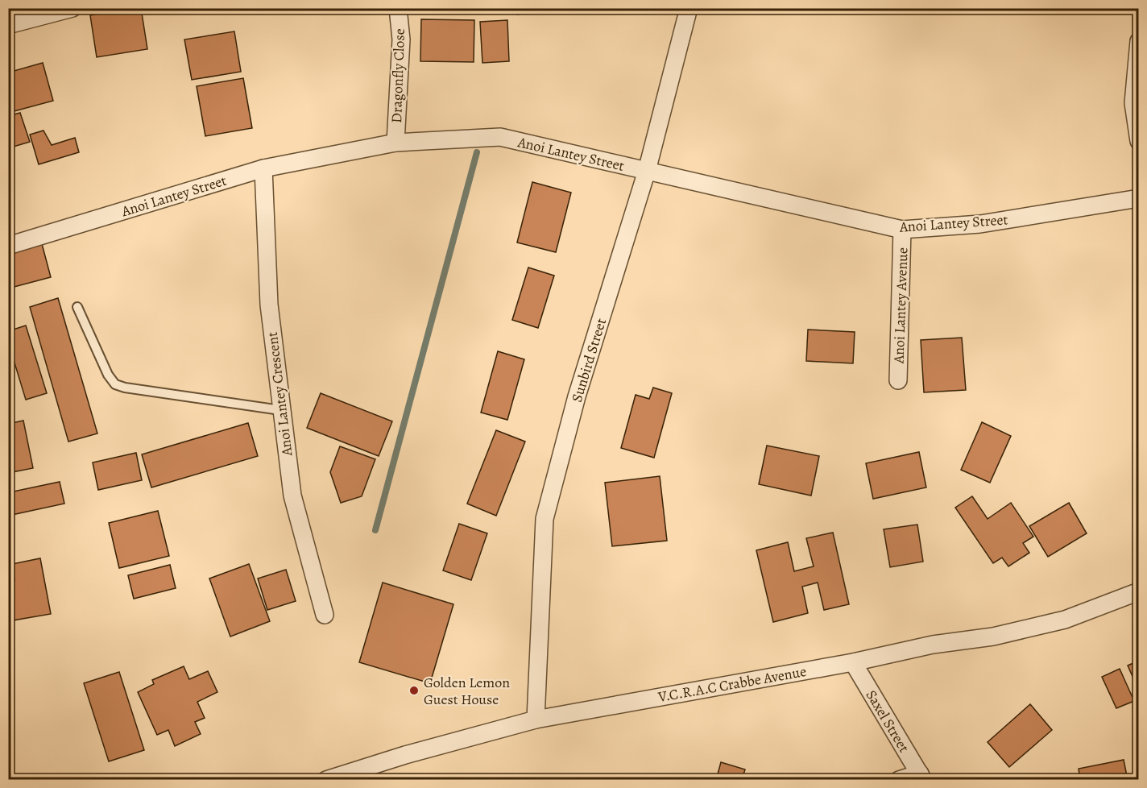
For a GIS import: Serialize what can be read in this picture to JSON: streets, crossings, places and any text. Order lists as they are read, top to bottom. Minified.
{"streets":{"street":["Dragonfly Close","Anoi Lantey Street","Anoi Lantey Avenue","Sunbird Street","Anoi Lantey Crescent","V.C.R.A.C Crabbe Avenue","Saxel Street"]},"crossings":[["Dragonfly Close","Anoi Lantey Street"],["Anoi Lantey Street","Anoi Lantey Avenue"],["Anoi Lantey Street","Sunbird Street"],["Anoi Lantey Street","Anoi Lantey Crescent"],["Sunbird Street","V.C.R.A.C Crabbe Avenue"],["V.C.R.A.C Crabbe Avenue","Saxel Street"]],"places":["Golden Lemon Guest House"]}
